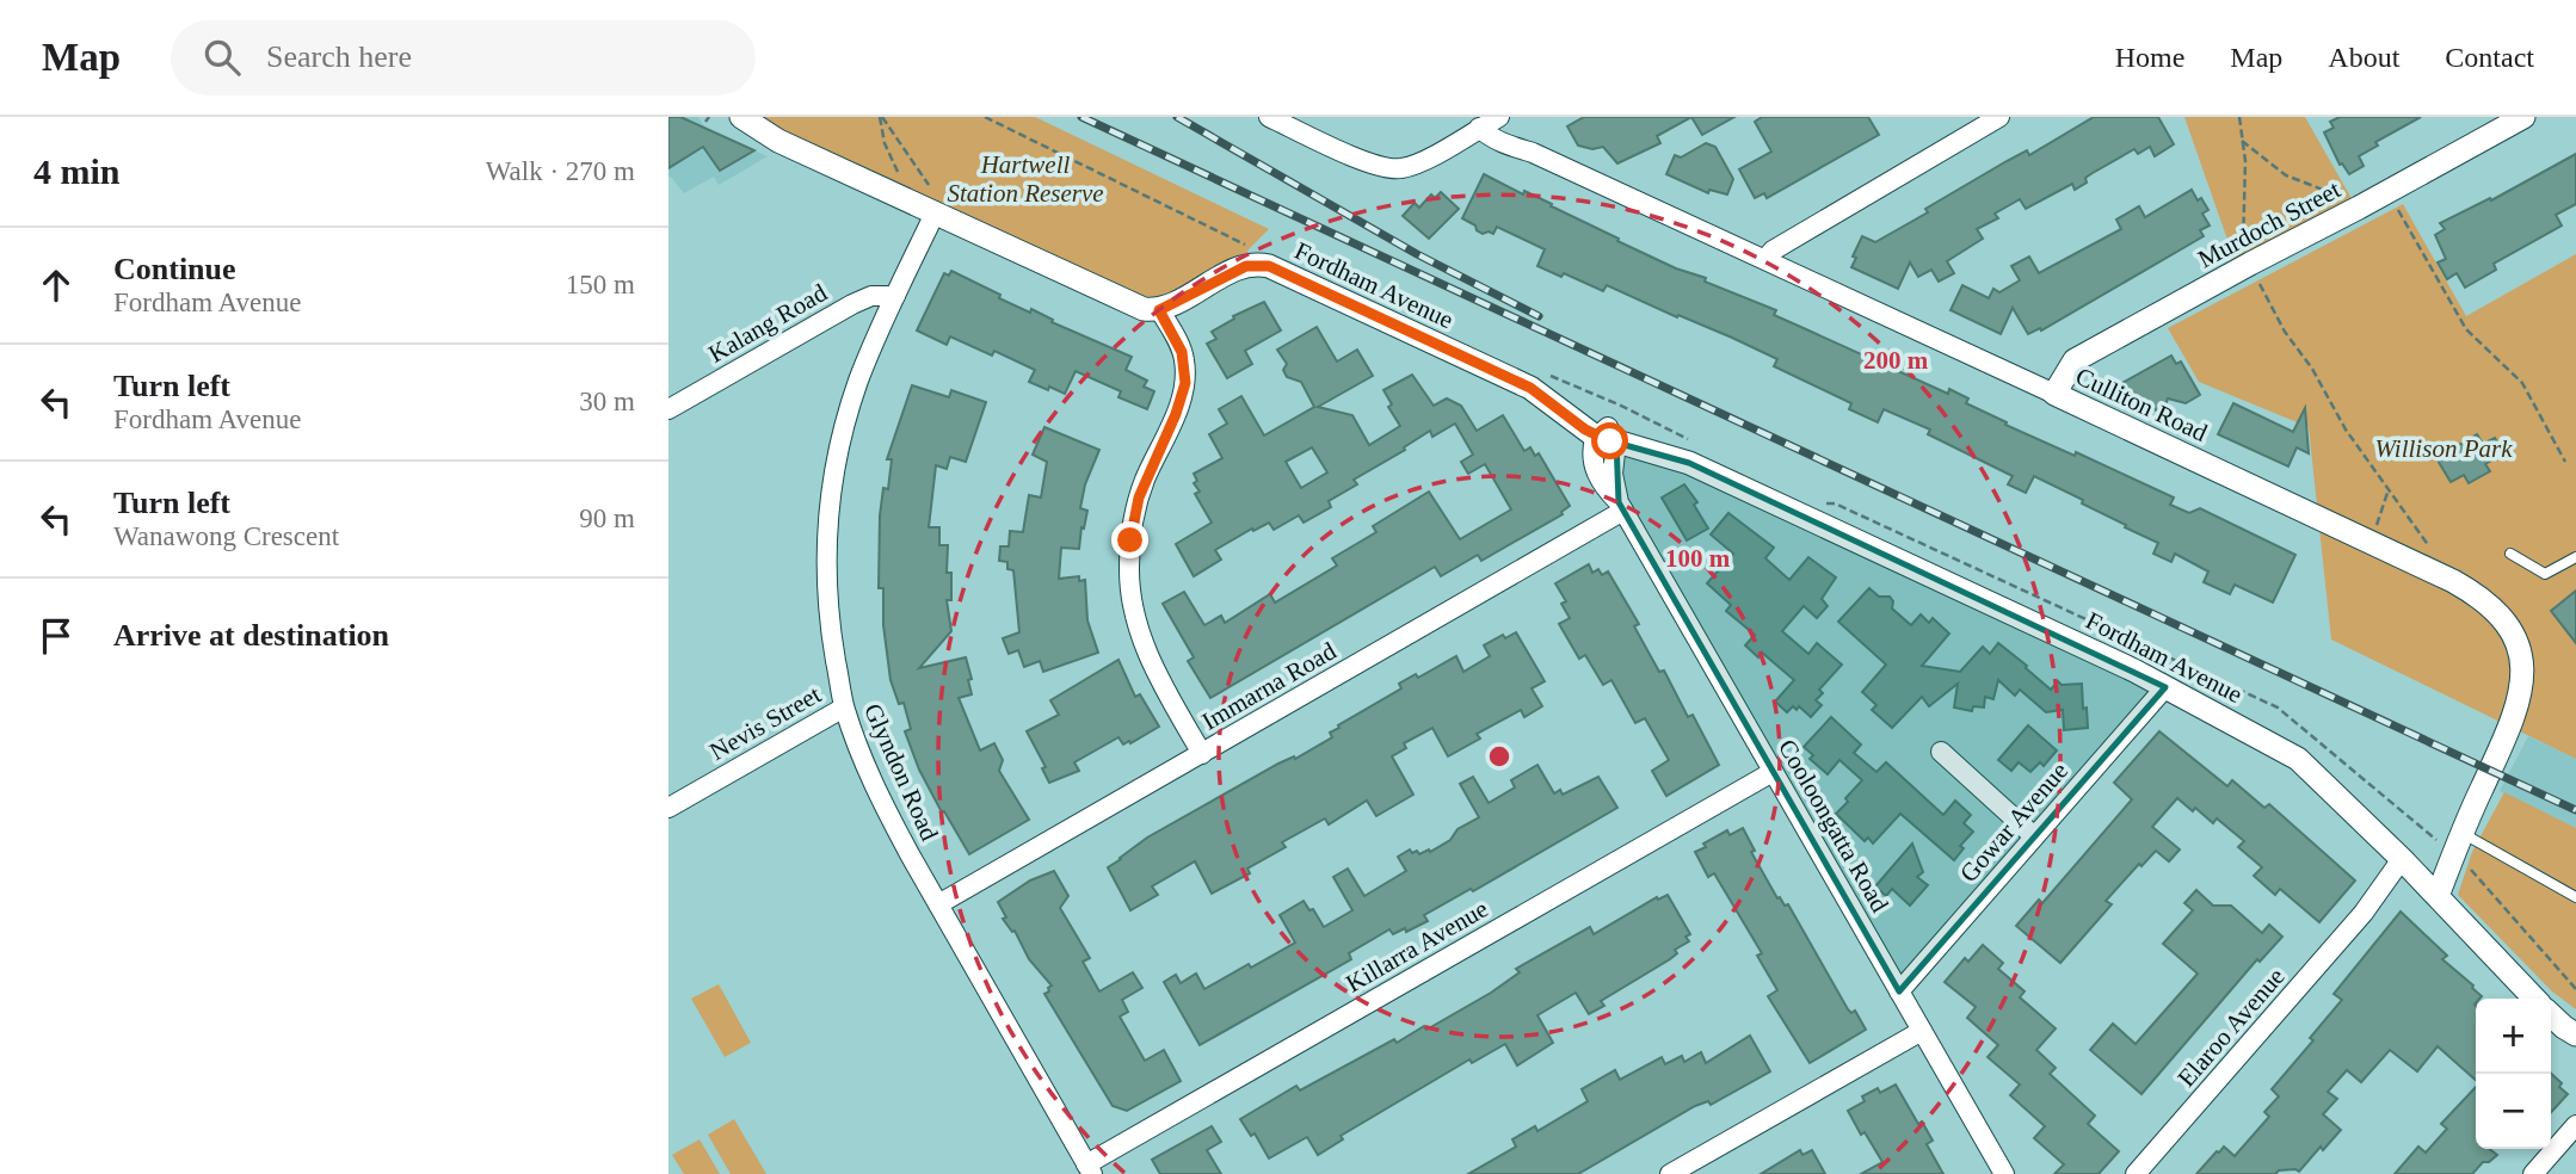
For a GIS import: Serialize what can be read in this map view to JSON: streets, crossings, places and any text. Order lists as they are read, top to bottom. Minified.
{"streets":{"street":["Murdoch Street","Fordham Avenue","Kalang Road","Culliton Road","Immarna Road","Nevis Street","Glyndon Road","Gowar Avenue","Cooloongatta Road","Killarra Avenue","Elaroo Avenue"]},"crossings":[["Murdoch Street","Culliton Road"],["Fordham Avenue","Culliton Road"],["Fordham Avenue","Gowar Avenue"],["Fordham Avenue","Cooloongatta Road"],["Fordham Avenue","Elaroo Avenue"],["Kalang Road","Glyndon Road"],["Culliton Road","Elaroo Avenue"],["Immarna Road","Glyndon Road"],["Immarna Road","Cooloongatta Road"],["Nevis Street","Glyndon Road"],["Glyndon Road","Killarra Avenue"],["Gowar Avenue","Cooloongatta Road"],["Cooloongatta Road","Killarra Avenue"]],"parks":["Hartwell Station Reserve","Willison Park"],"page":{"header":"Map","search":"Search here","nav":["Home","Map","About","Contact"],"heading":["4 min","Walk · 270 m"],"list":[["Continue","Fordham Avenue","150 m"],["Turn left","Fordham Avenue","30 m"],["Turn left","Wanawong Crescent","90 m"],"Arrive at destination"],"map_buttons":["+","−"]},"rings":["200 m","100 m"]}
